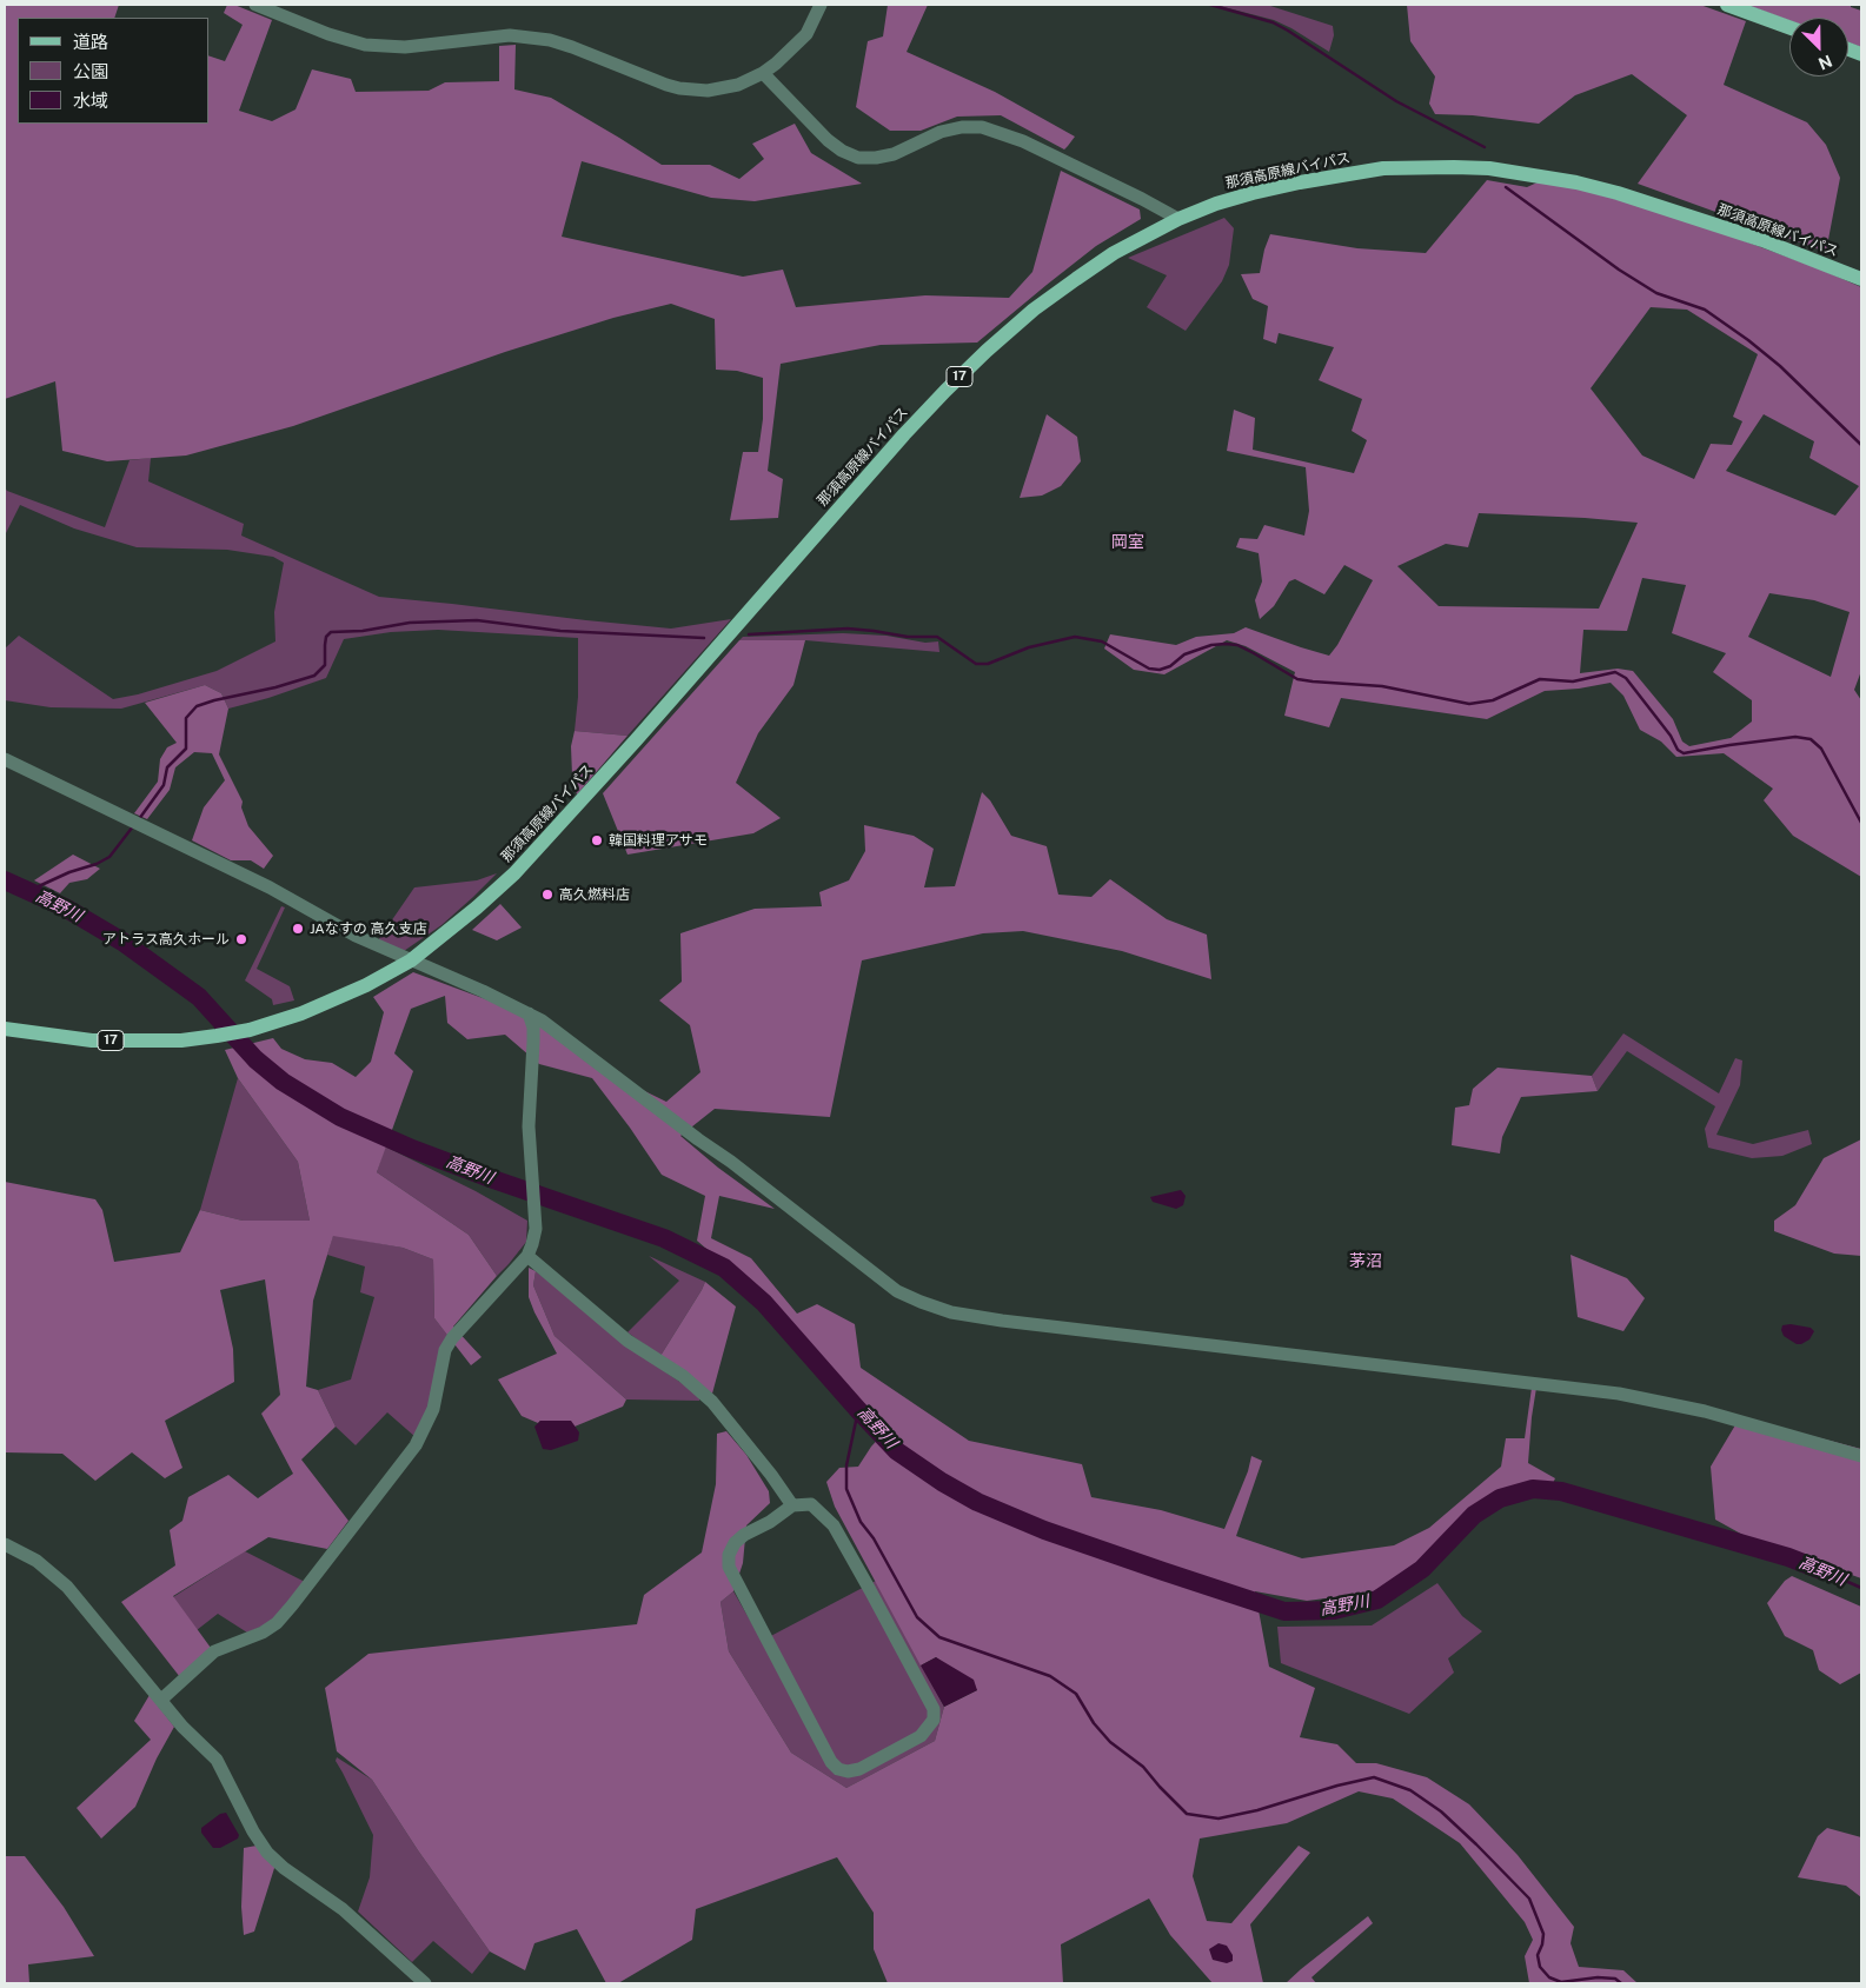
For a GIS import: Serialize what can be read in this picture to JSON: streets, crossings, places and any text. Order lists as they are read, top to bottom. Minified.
{"streets":{"main road":["那須高原線バイパス","17"]},"districts":["岡室","茅沼"],"water":["高野川"],"places":["韓国料理アサモ","高久燃料店","JAなすの 高久支店","アトラス高久ホール"],"legend":["道路","公園","水域"],"north":"bottom right"}
